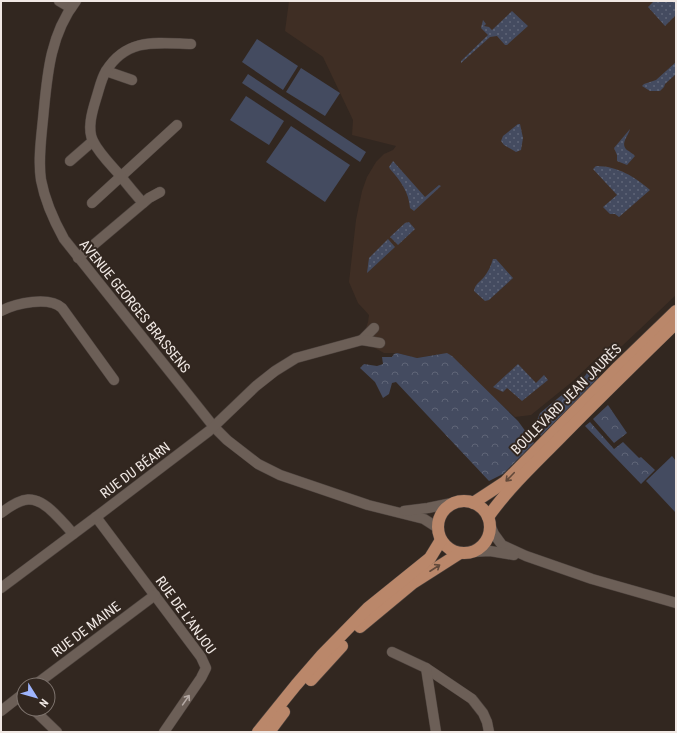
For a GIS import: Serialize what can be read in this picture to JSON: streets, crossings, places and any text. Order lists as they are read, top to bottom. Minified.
{"streets":{"main road":["BOULEVARD JEAN JAURÈS"],"street":["AVENUE GEORGES BRASSENS","RUE DU BÉARN","RUE DE L'ANJOU","RUE DE MAINE"]},"crossings":[["AVENUE GEORGES BRASSENS","BOULEVARD JEAN JAURÈS"],["AVENUE GEORGES BRASSENS","RUE DU BÉARN"],["RUE DU BÉARN","RUE DE L'ANJOU"],["RUE DE L'ANJOU","RUE DE MAINE"]],"one_way":["RUE DE L'ANJOU"],"north":"bottom right"}
